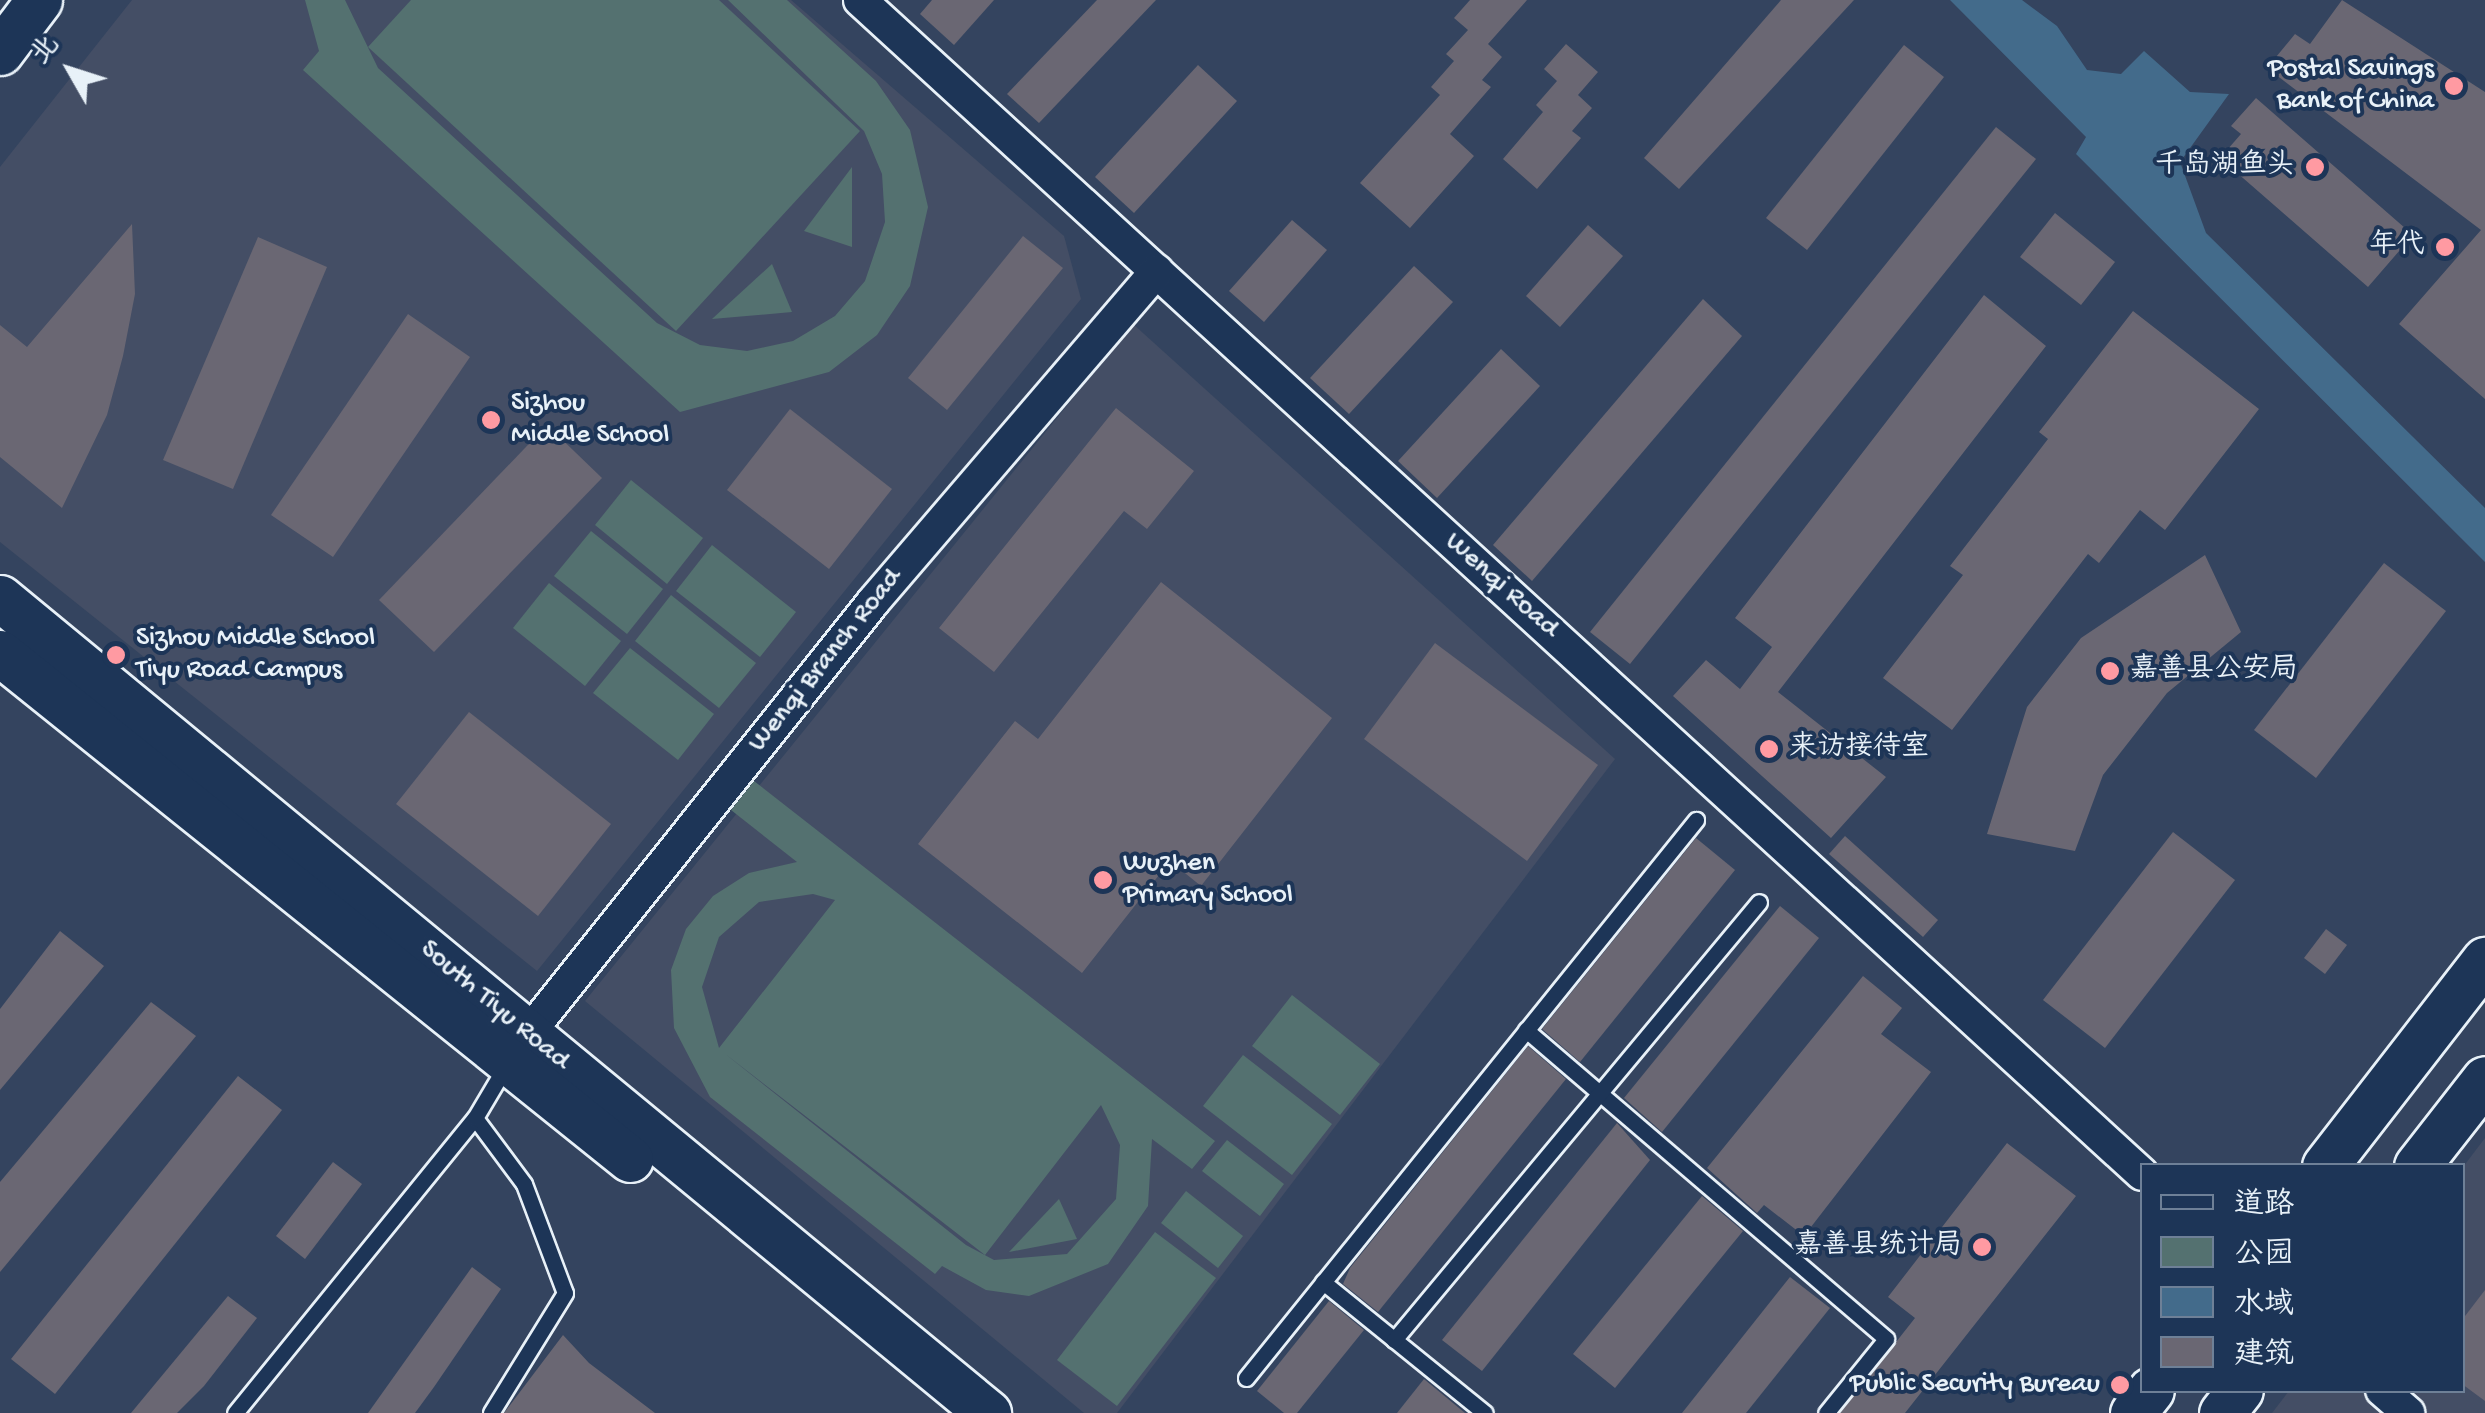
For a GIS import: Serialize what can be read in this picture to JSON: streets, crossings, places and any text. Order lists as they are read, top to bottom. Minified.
{"streets":{"main road":["South Tiyu Road"],"street":["Wenqi Road","Wenqi Branch Road"]},"crossings":[["Wenqi Road","Wenqi Branch Road"],["Wenqi Branch Road","South Tiyu Road"]],"places":["Postal Savings Bank of China","千岛湖鱼头","年代","Sizhou Middle School","Sizhou Middle School Tiyu Road Campus","嘉善县公安局","来访接待室","Wuzhen Primary School","嘉善县统计局","Public Security Bureau"],"legend":["道路","公园","水域","建筑"],"north":"top left"}
